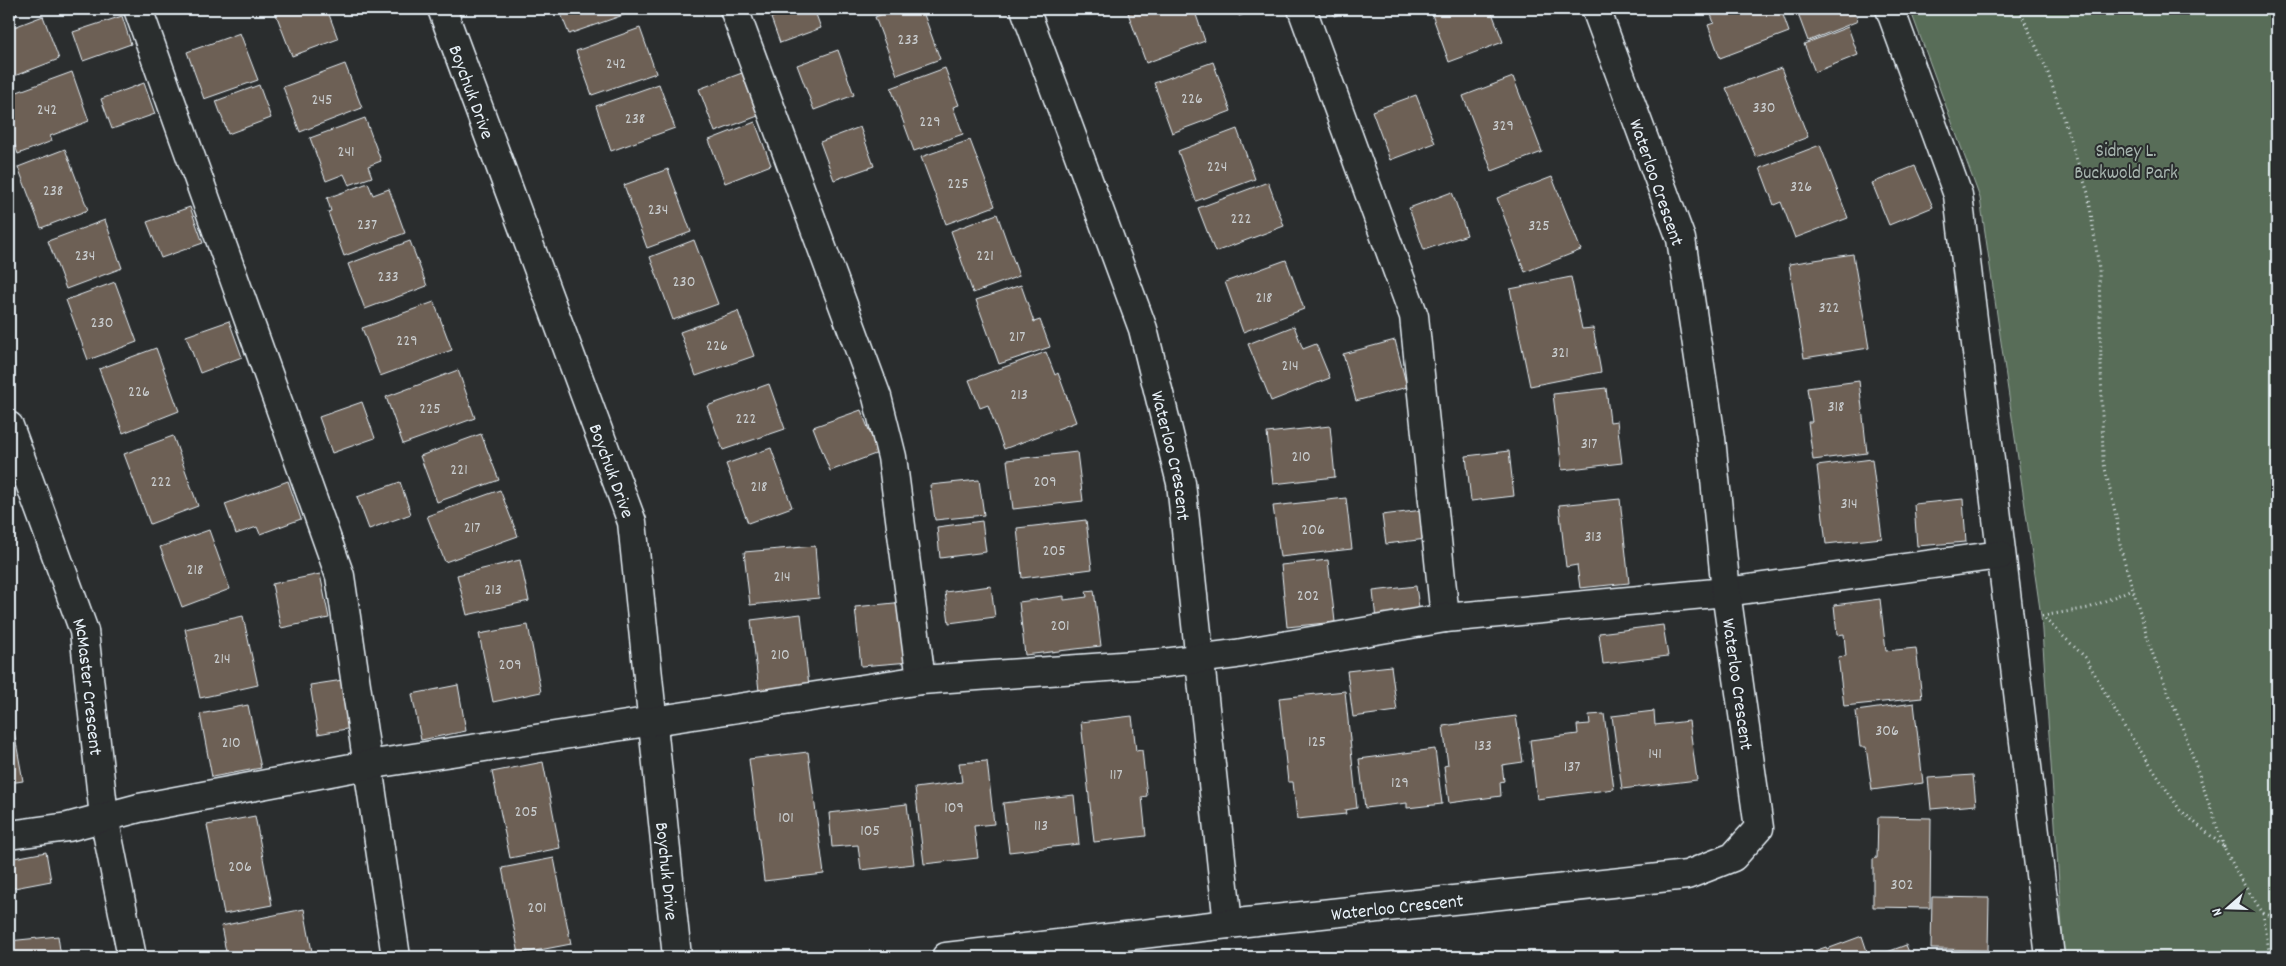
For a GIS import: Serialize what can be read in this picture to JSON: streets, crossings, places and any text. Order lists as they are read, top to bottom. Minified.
{"streets":{"street":["Boychuk Drive","Waterloo Crescent","McMaster Crescent"]},"parks":["Sidney L. Buckwold Park"],"house_numbers":["233","242","226","245","330","242","238","229","329","241","224","225","326","238","234","222","237","325","234","221","233","230","218","322","230","217","229","226","321","214","226","213","318","225","222","317","210","221","222","209","218","314","217","206","313","205","218","214","213","202","201","210","214","209","306","125","210","133","141","137","117","129","109","205","101","113","105","206","302","201"],"north":"left"}
